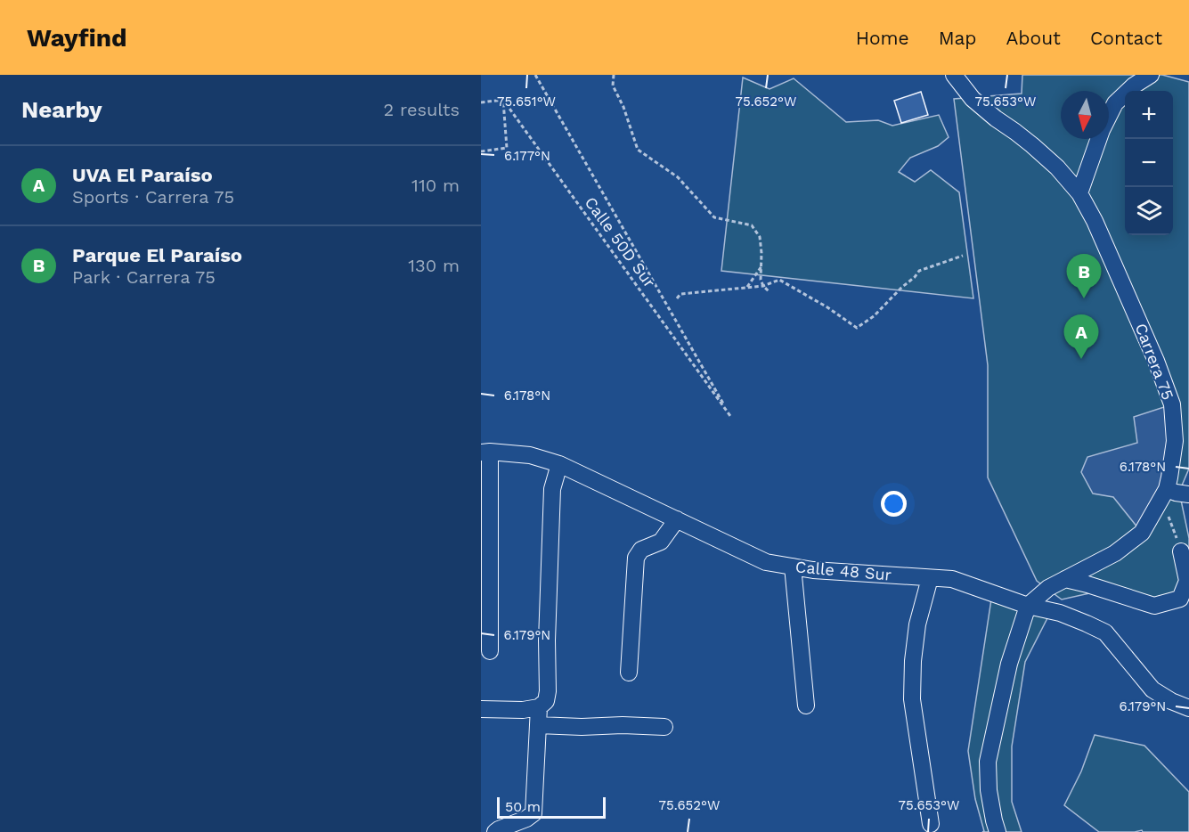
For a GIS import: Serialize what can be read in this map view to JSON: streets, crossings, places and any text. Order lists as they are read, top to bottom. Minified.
{"streets":{"street":["Carrera 75","Calle 48 Sur"],"path":["Calle 50D Sur"]},"crossings":[["Carrera 75","Calle 48 Sur"]],"scale_bar":"50 m","north":"bottom","page":{"header":"Wayfind","nav":["Home","Map","About","Contact"],"heading":["Nearby","2 results"],"map_buttons":["+","−"],"list":[{"mark":"A","name":"UVA El Paraíso","note":"Sports · Carrera 75","value":"110 m"},{"mark":"B","name":"Parque El Paraíso","note":"Park · Carrera 75","value":"130 m"}],"pins":["B","A"],"scale":"50 m"},"coordinates":["75.651°W","75.652°W","75.653°W","6.177°N","6.178°N","6.179°N"]}
